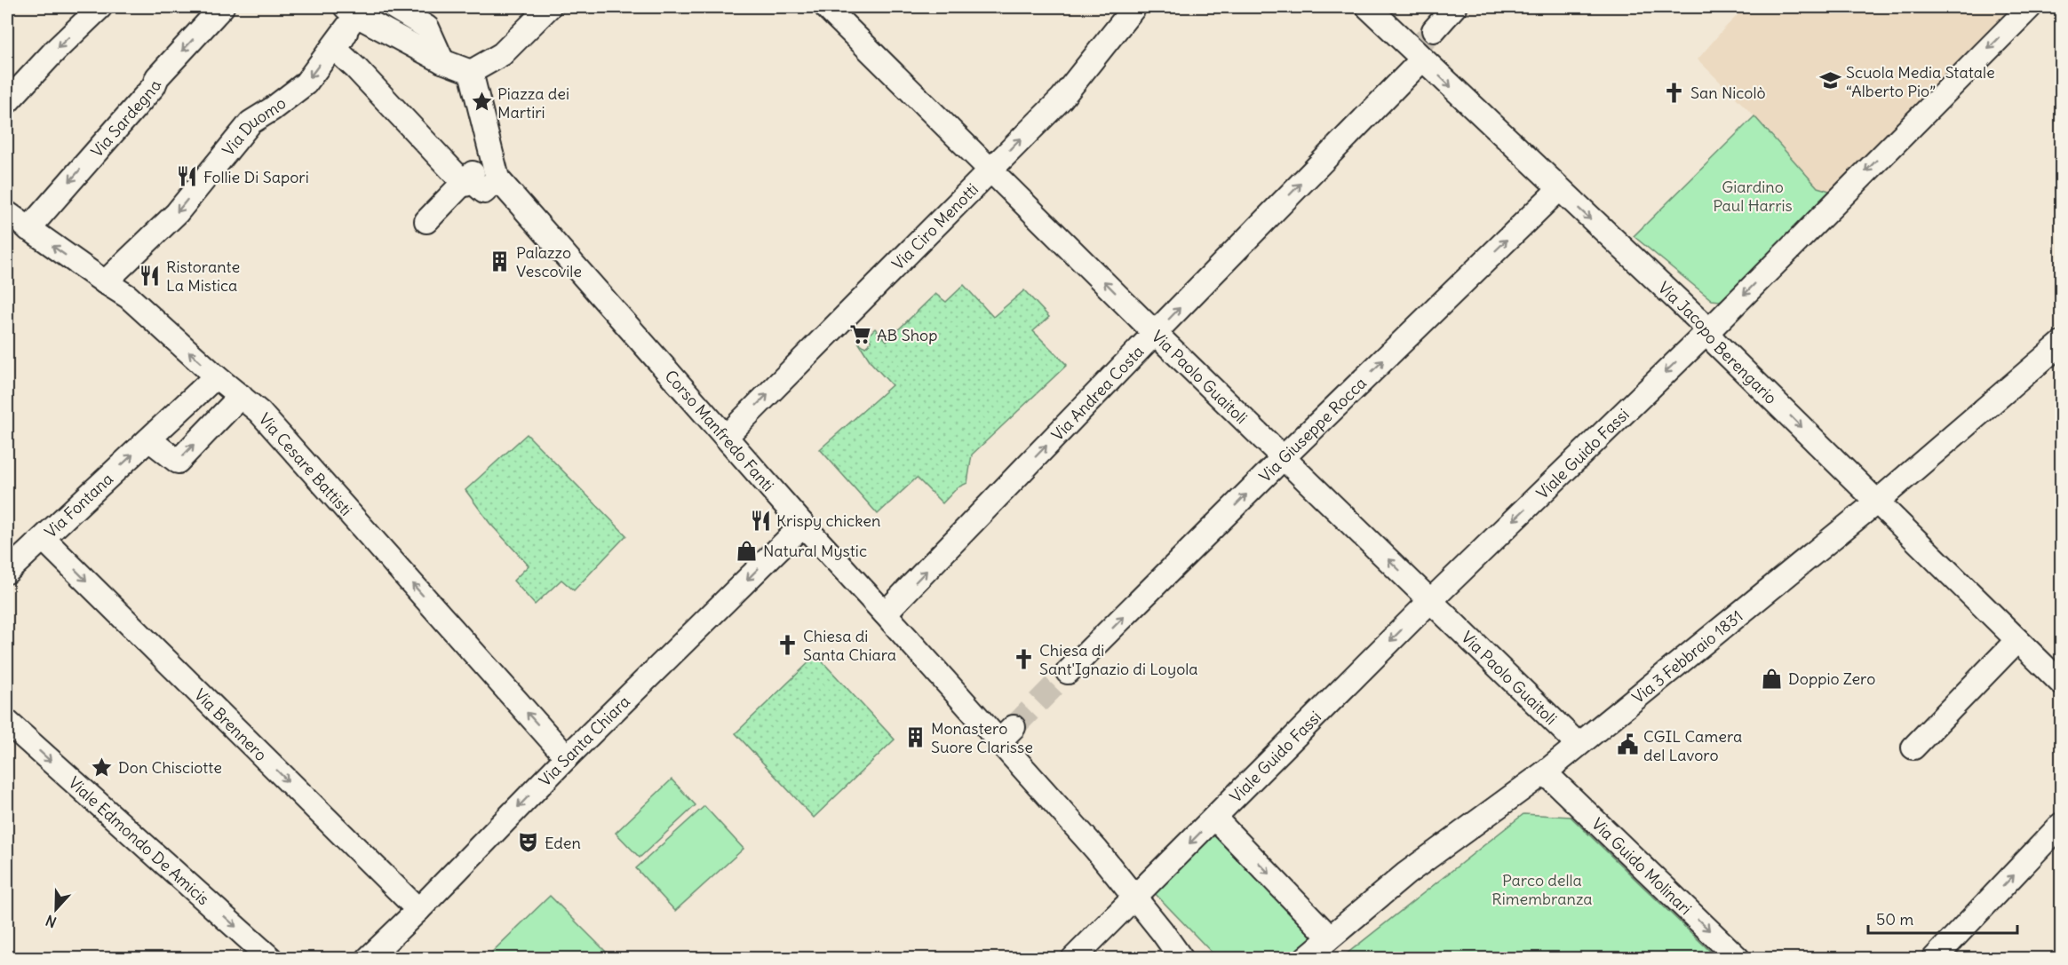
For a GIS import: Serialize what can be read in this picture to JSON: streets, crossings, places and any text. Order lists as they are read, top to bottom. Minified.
{"streets":{"street":["Via Sardegna","Via Duomo","Via Ciro Menotti","Via Jacopo Berengario","Via Paolo Guaitoli","Via Andrea Costa","Via Giuseppe Rocca","Corso Manfredo Fanti","Viale Guido Fassi","Via Cesare Battisti","Via Fontana","Via 3 Febbraio 1831","Via Brennero","Via Santa Chiara","Viale Edmondo De Amicis","Via Guido Molinari"]},"crossings":[["Via Sardegna","Via Cesare Battisti"],["Via Duomo","Via Cesare Battisti"],["Via Ciro Menotti","Via Paolo Guaitoli"],["Via Ciro Menotti","Corso Manfredo Fanti"],["Via Jacopo Berengario","Via Andrea Costa"],["Via Jacopo Berengario","Via Giuseppe Rocca"],["Via Jacopo Berengario","Viale Guido Fassi"],["Via Jacopo Berengario","Via 3 Febbraio 1831"],["Via Paolo Guaitoli","Via Andrea Costa"],["Via Paolo Guaitoli","Via Giuseppe Rocca"],["Via Paolo Guaitoli","Viale Guido Fassi"],["Via Paolo Guaitoli","Via 3 Febbraio 1831"],["Via Andrea Costa","Corso Manfredo Fanti"],["Corso Manfredo Fanti","Viale Guido Fassi"],["Corso Manfredo Fanti","Via Santa Chiara"],["Via Cesare Battisti","Via Fontana"],["Via Cesare Battisti","Via Santa Chiara"],["Via Fontana","Via Brennero"],["Via 3 Febbraio 1831","Via Guido Molinari"],["Via Brennero","Via Santa Chiara"]],"one_way":["Via Ciro Menotti","Via Jacopo Berengario","Via Paolo Guaitoli","Via Andrea Costa","Via Giuseppe Rocca","Viale Guido Fassi","Via Cesare Battisti","Via Fontana","Via Brennero","Via Santa Chiara","Viale Edmondo De Amicis","Via Guido Molinari"],"parks":["Giardino Paul Harris","Parco della Rimembranza"],"places":{"school or university":["Scuola Media Statale “Alberto Pio”"],"church":["San Nicolò","Chiesa di Santa Chiara","Chiesa di Sant'Ignazio di Loyola"],"place":["Piazza dei Martiri","Don Chisciotte"],"restaurant":["Follie Di Sapori","Ristorante La Mistica","Krispy chicken"],"building":["Palazzo Vescovile","Monastero Suore Clarisse"],"supermarket":["AB Shop"],"shop":["Natural Mystic","Doppio Zero"],"public building":["CGIL Camera del Lavoro"],"theatre":["Eden"]},"scale_bar":"50 m","north":"bottom"}
